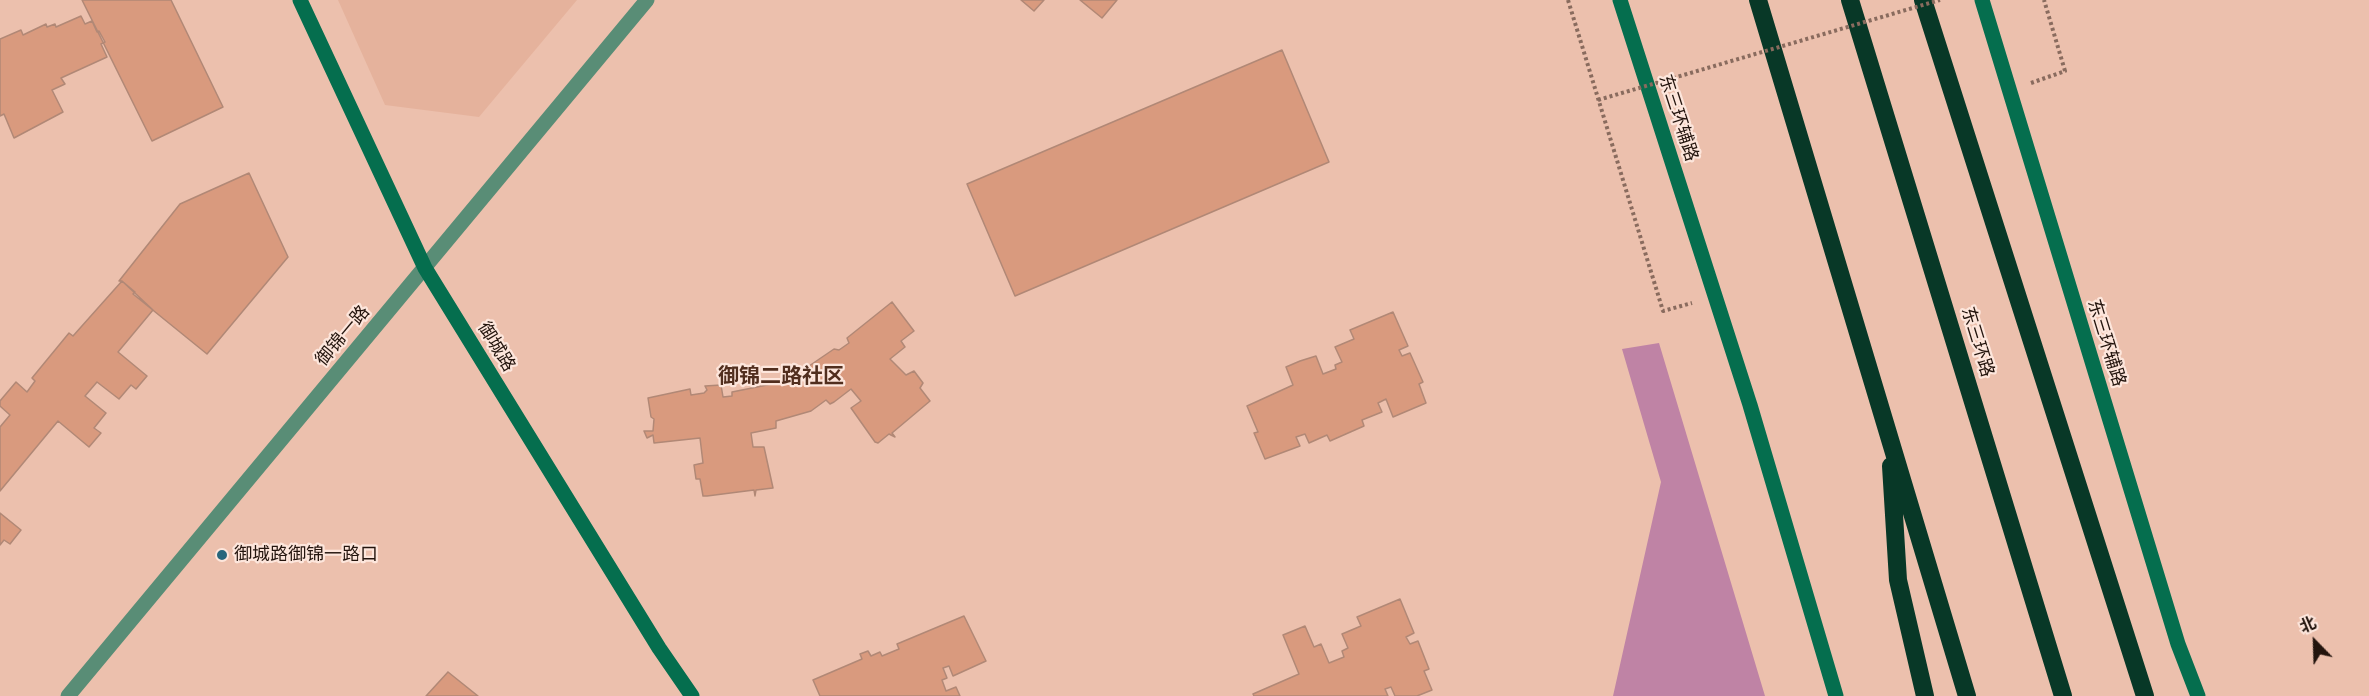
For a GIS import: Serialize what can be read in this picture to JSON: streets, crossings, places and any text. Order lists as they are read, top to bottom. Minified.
{"streets":{"highway":["东三环路"],"main road":["东三环辅路","御城路"],"street":["御锦一路"]},"crossings":[["御锦一路","御城路"]],"districts":["御锦二路社区"],"places":["御城路御锦一路口"],"north":"top left"}
